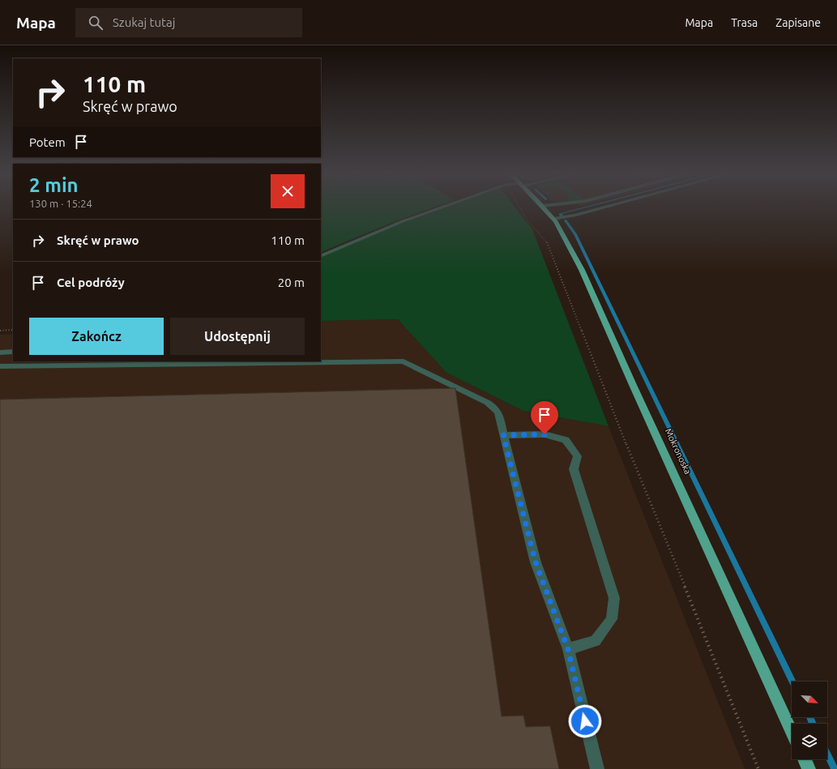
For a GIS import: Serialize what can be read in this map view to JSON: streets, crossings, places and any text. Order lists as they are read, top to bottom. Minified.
{"streets":{"main road":["Mokronoska"]},"north":"bottom right","page":{"header":"Mapa","search":"Szukaj tutaj","nav":["Mapa","Trasa","Zapisane"],"turn":["110 m","Skręć w prawo"],"then":"Potem","heading":["2 min","130 m · 15:24"],"list":[{"name":"Skręć w prawo","value":"110 m"},{"name":"Cel podróży","value":"20 m"}],"buttons":["Zakończ","Udostępnij"]}}
